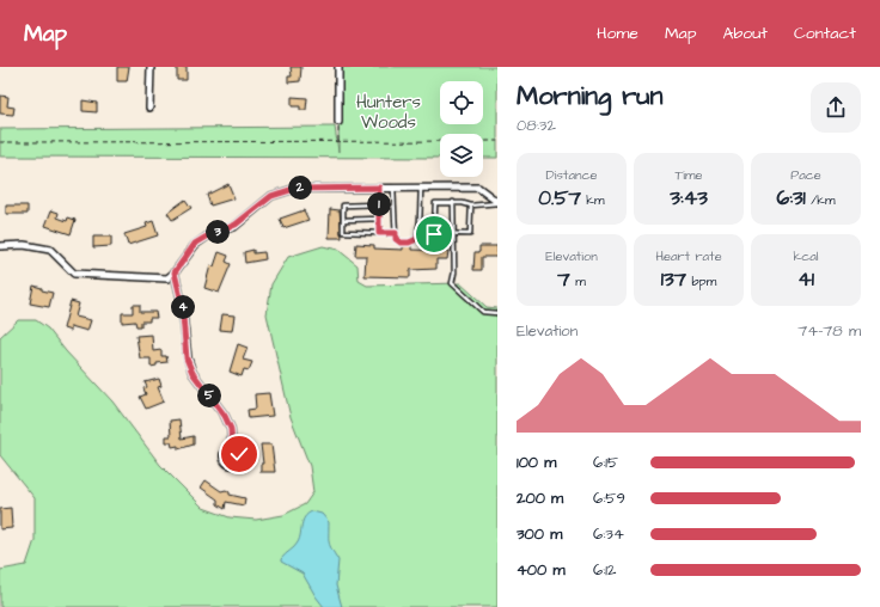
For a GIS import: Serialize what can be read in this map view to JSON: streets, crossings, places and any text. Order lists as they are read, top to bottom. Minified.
{"parks":["Hunters Woods"],"page":{"header":"Map","nav":["Home","Map","About","Contact"],"heading":["Morning run","08:32"],"stats":[["Distance","0.57 km"],["Time","3:43"],["Pace","6:31 /km"],["Elevation","7 m"],["Heart rate","137 bpm"],["kcal","41"]],"pins":["2","1","3","4","5"],"chart":["Elevation","74–78 m"],"list":[{"name":"100 m","note":"6:15"},{"name":"200 m","note":"6:59"},{"name":"300 m","note":"6:34"},{"name":"400 m","note":"6:12"}]}}
